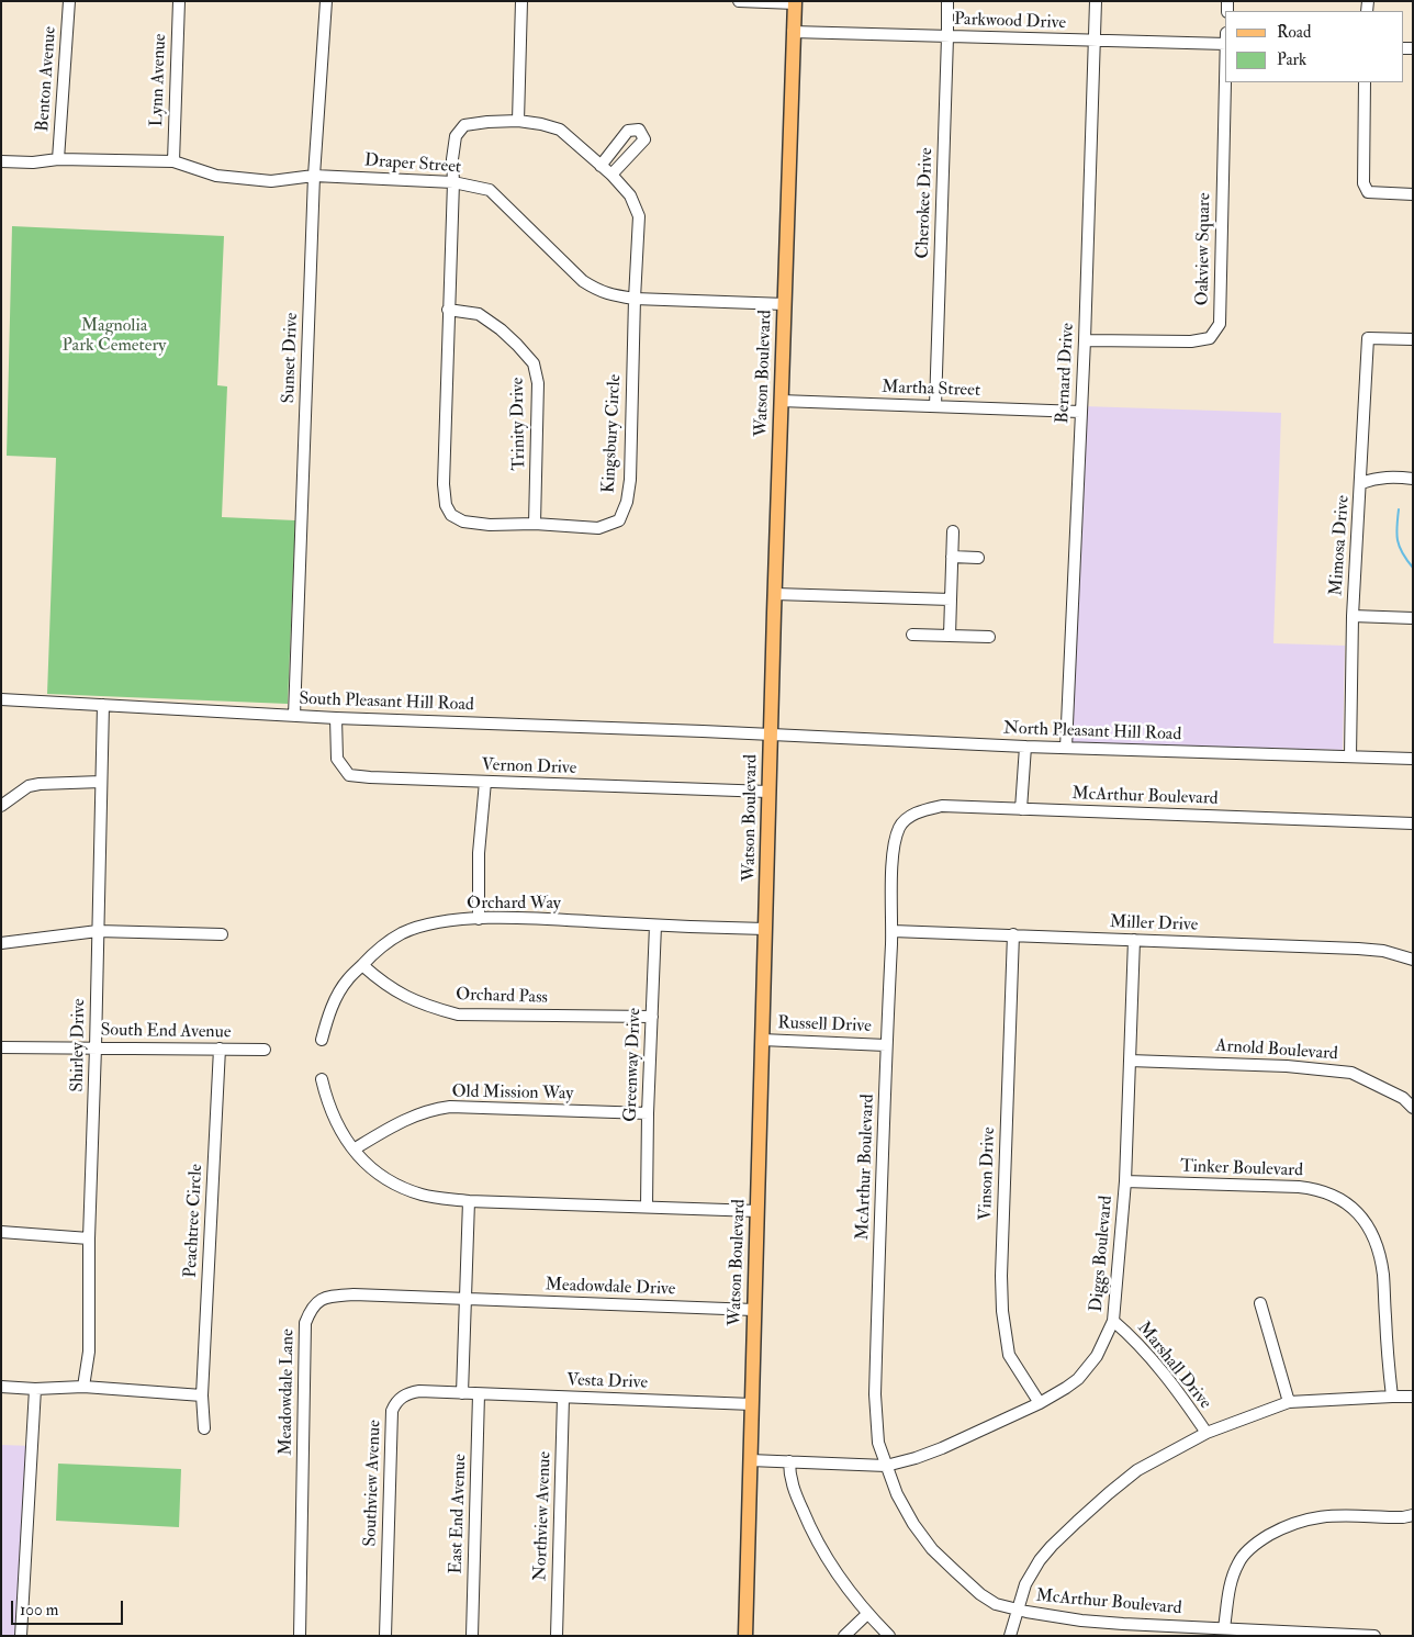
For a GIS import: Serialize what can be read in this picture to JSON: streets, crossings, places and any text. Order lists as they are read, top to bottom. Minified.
{"streets":{"main road":["Watson Boulevard"],"street":["Parkwood Drive","Benton Avenue","Lynn Avenue","Draper Street","Cherokee Drive","Oakview Square","Sunset Drive","Bernard Drive","Martha Street","Trinity Drive","Kingsbury Circle","Mimosa Drive","South Pleasant Hill Road","North Pleasant Hill Road","Vernon Drive","McArthur Boulevard","Orchard Way","Miller Drive","Orchard Pass","Russell Drive","South End Avenue","Shirley Drive","Arnold Boulevard","Greenway Drive","Old Mission Way","Tinker Boulevard","Vinson Drive","Peachtree Circle","Diggs Boulevard","Meadowdale Drive","Marshall Drive","Vesta Drive","Meadowdale Lane","Southview Avenue","East End Avenue","Northview Avenue"]},"crossings":[["Parkwood Drive","Cherokee Drive"],["Parkwood Drive","Watson Boulevard"],["Parkwood Drive","Bernard Drive"],["Benton Avenue","Draper Street"],["Lynn Avenue","Draper Street"],["Draper Street","Sunset Drive"],["Draper Street","Watson Boulevard"],["Draper Street","Kingsbury Circle"],["Cherokee Drive","Martha Street"],["Oakview Square","Bernard Drive"],["Sunset Drive","South Pleasant Hill Road"],["Watson Boulevard","Martha Street"],["Watson Boulevard","South Pleasant Hill Road"],["Watson Boulevard","North Pleasant Hill Road"],["Watson Boulevard","Vernon Drive"],["Watson Boulevard","Orchard Way"],["Watson Boulevard","Russell Drive"],["Watson Boulevard","Diggs Boulevard"],["Watson Boulevard","Meadowdale Drive"],["Watson Boulevard","Vesta Drive"],["Bernard Drive","Martha Street"],["Bernard Drive","North Pleasant Hill Road"],["Trinity Drive","Kingsbury Circle"],["Mimosa Drive","North Pleasant Hill Road"],["South Pleasant Hill Road","North Pleasant Hill Road"],["South Pleasant Hill Road","Vernon Drive"],["South Pleasant Hill Road","Shirley Drive"],["McArthur Boulevard","Miller Drive"],["McArthur Boulevard","Russell Drive"],["McArthur Boulevard","Diggs Boulevard"],["Orchard Way","Orchard Pass"],["Orchard Way","Greenway Drive"],["Miller Drive","Vinson Drive"],["Miller Drive","Diggs Boulevard"],["Orchard Pass","Greenway Drive"],["South End Avenue","Shirley Drive"],["South End Avenue","Peachtree Circle"],["Arnold Boulevard","Diggs Boulevard"],["Greenway Drive","Old Mission Way"],["Tinker Boulevard","Diggs Boulevard"],["Vinson Drive","Diggs Boulevard"],["Diggs Boulevard","Marshall Drive"],["Meadowdale Drive","Meadowdale Lane"],["Vesta Drive","Southview Avenue"],["Vesta Drive","East End Avenue"],["Vesta Drive","Northview Avenue"]],"parks":["Magnolia Park Cemetery"],"legend":["Road","Park"],"scale_bar":"100 m"}
